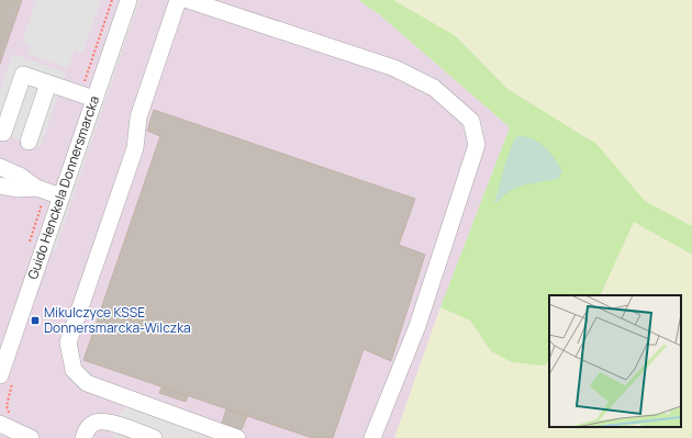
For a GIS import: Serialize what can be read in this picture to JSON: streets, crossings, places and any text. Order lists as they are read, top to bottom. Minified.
{"streets":{"street":["Guido Henckela Donnersmarcka"]},"places":{"transit":["Mikulczyce KSSE Donnersmarcka-Wilczka"]}}
